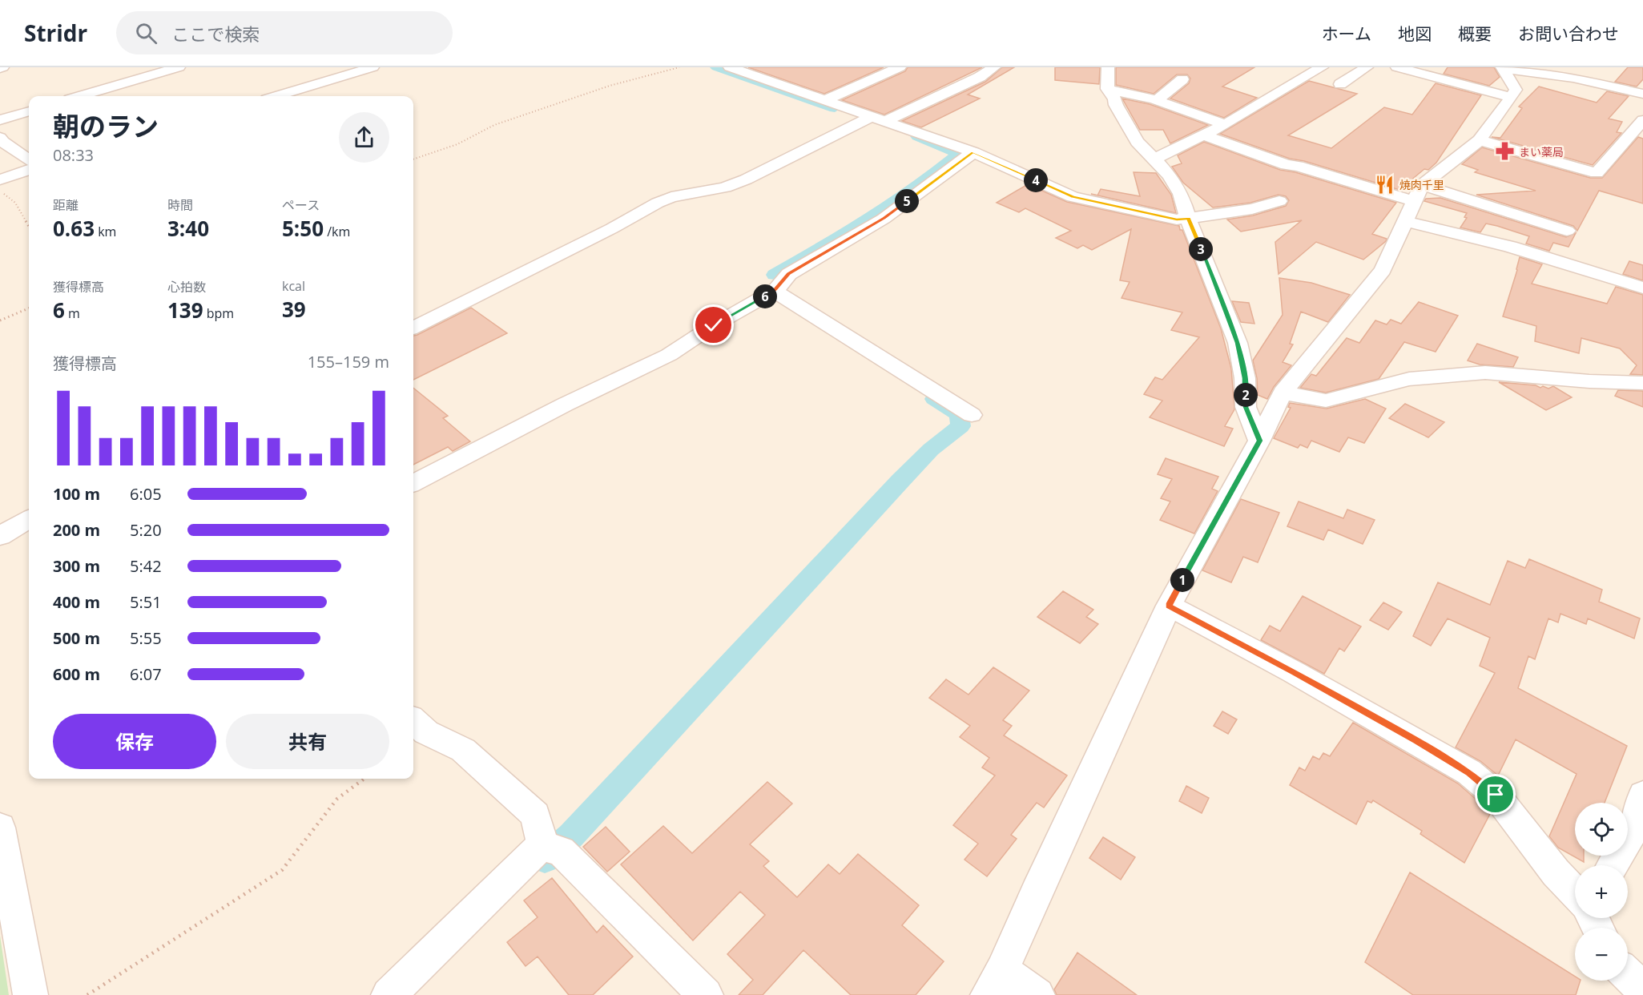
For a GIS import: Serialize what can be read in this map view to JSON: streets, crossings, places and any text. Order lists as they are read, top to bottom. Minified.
{"places":{"pharmacy":["まい薬局"],"restaurant":["焼肉千里"]},"page":{"header":"Stridr","search":"ここで検索","nav":["ホーム","地図","概要","お問い合わせ"],"heading":["朝のラン","08:33"],"pins":["4","5","3","6","2","1"],"stats":[["距離","0.63 km"],["時間","3:40"],["ペース","5:50 /km"],["獲得標高","6 m"],["心拍数","139 bpm"],["kcal","39"]],"chart":["獲得標高","155–159 m"],"list":[{"name":"100 m","note":"6:05"},{"name":"200 m","note":"5:20"},{"name":"300 m","note":"5:42"},{"name":"400 m","note":"5:51"},{"name":"500 m","note":"5:55"},{"name":"600 m","note":"6:07"}],"buttons":["保存","共有"],"map_buttons":["+","−"]}}
